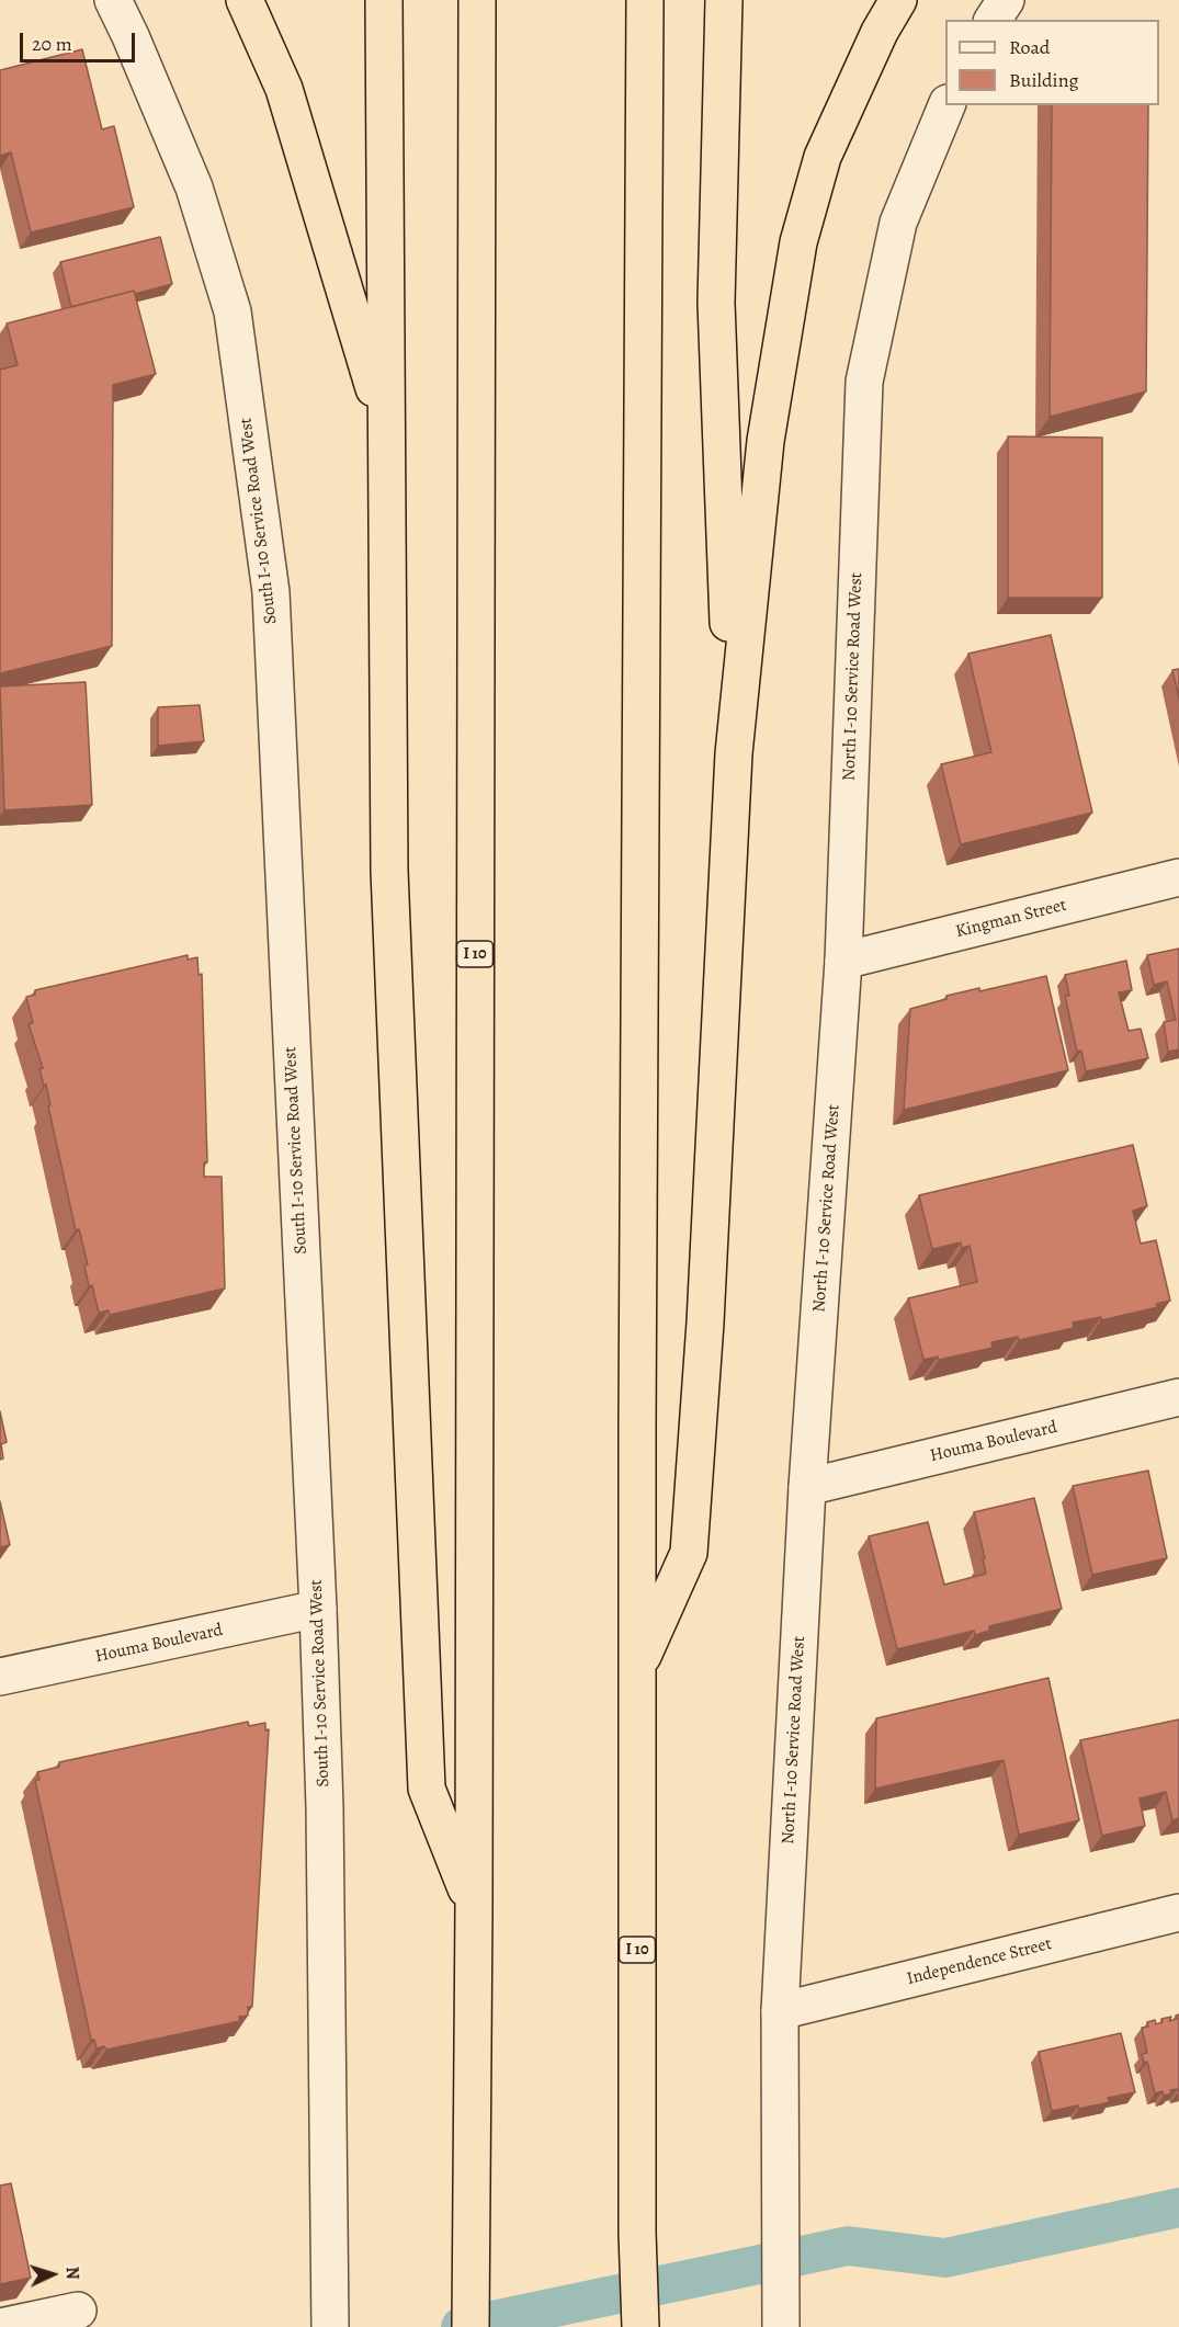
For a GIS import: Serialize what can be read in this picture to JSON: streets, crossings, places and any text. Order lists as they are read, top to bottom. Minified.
{"streets":{"highway":["I 10"],"street":["South I-10 Service Road West","North I-10 Service Road West","Kingman Street","Houma Boulevard","Independence Street"]},"crossings":[["South I-10 Service Road West","Houma Boulevard"],["North I-10 Service Road West","Kingman Street"],["North I-10 Service Road West","Houma Boulevard"],["North I-10 Service Road West","Independence Street"]],"legend":["Road","Building"],"scale_bar":"20 m","north":"right"}
